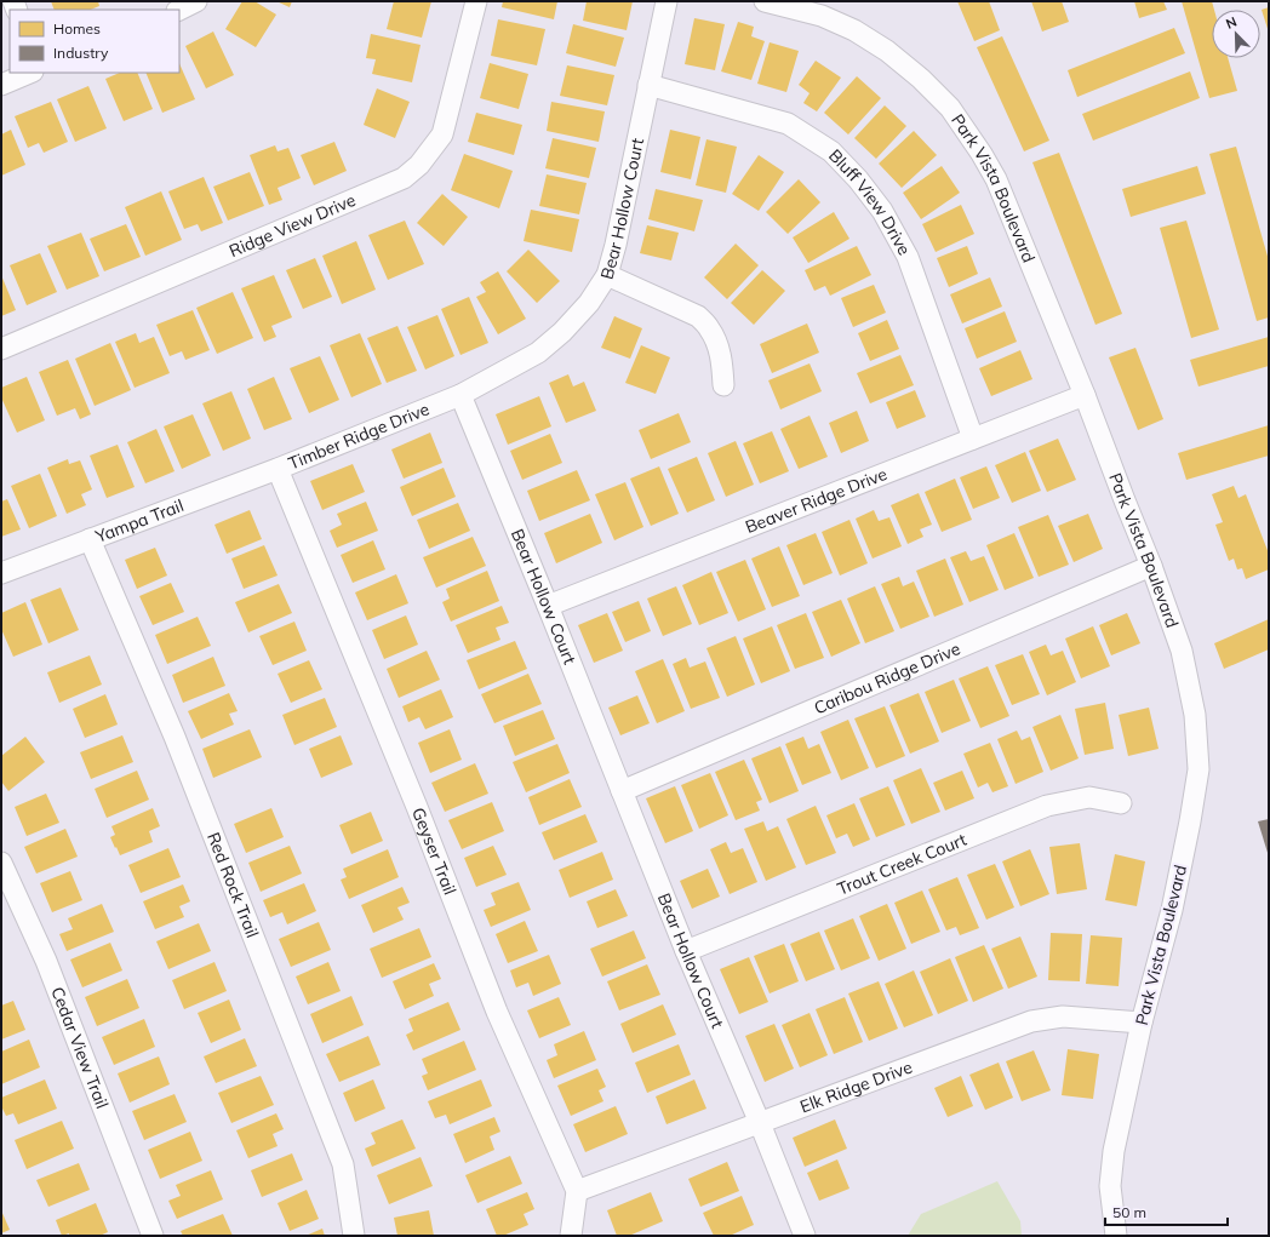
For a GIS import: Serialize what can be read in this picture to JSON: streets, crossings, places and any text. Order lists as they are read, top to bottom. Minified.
{"streets":{"street":["Park Vista Boulevard","Bluff View Drive","Bear Hollow Court","Ridge View Drive","Timber Ridge Drive","Beaver Ridge Drive","Yampa Trail","Caribou Ridge Drive","Geyser Trail","Trout Creek Court","Red Rock Trail","Cedar View Trail","Elk Ridge Drive"]},"crossings":[["Park Vista Boulevard","Beaver Ridge Drive"],["Park Vista Boulevard","Caribou Ridge Drive"],["Park Vista Boulevard","Elk Ridge Drive"],["Bluff View Drive","Bear Hollow Court"],["Bluff View Drive","Beaver Ridge Drive"],["Bear Hollow Court","Timber Ridge Drive"],["Bear Hollow Court","Beaver Ridge Drive"],["Bear Hollow Court","Caribou Ridge Drive"],["Bear Hollow Court","Trout Creek Court"],["Bear Hollow Court","Elk Ridge Drive"],["Timber Ridge Drive","Yampa Trail"],["Timber Ridge Drive","Geyser Trail"],["Yampa Trail","Geyser Trail"],["Yampa Trail","Red Rock Trail"],["Geyser Trail","Elk Ridge Drive"]],"legend":["Homes","Industry"],"scale_bar":"50 m","north":"top left"}
